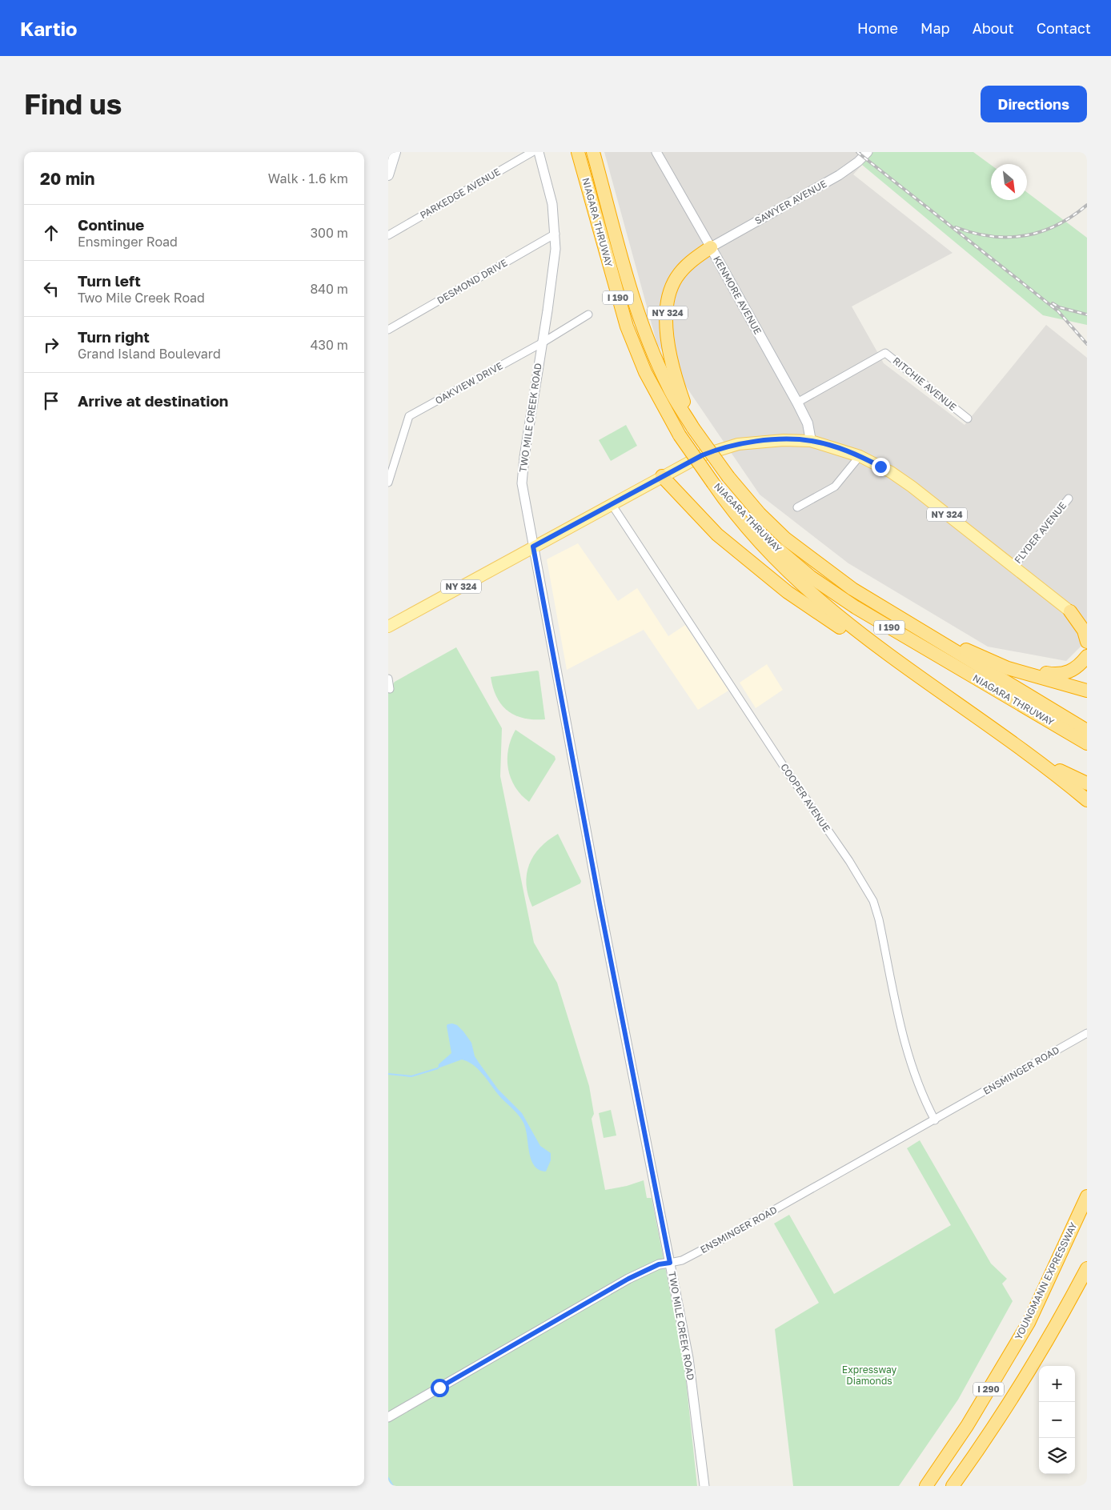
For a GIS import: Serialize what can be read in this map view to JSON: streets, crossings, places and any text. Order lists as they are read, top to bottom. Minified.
{"streets":{"highway":["NIAGARA THRUWAY","I 190","NY 324","YOUNGMANN EXPRESSWAY","I 290"],"main road":["KENMORE AVENUE"],"street":["PARKEDGE AVENUE","SAWYER AVENUE","DESMOND DRIVE","OAKVIEW DRIVE","RITCHIE AVENUE","TWO MILE CREEK ROAD","FLYDER AVENUE","COOPER AVENUE","ENSMINGER ROAD"]},"crossings":[["SAWYER AVENUE","KENMORE AVENUE"],["SAWYER AVENUE","NY 324"],["NIAGARA THRUWAY","NY 324"],["DESMOND DRIVE","TWO MILE CREEK ROAD"],["KENMORE AVENUE","NY 324"],["KENMORE AVENUE","RITCHIE AVENUE"],["NY 324","TWO MILE CREEK ROAD"],["NY 324","FLYDER AVENUE"],["NY 324","COOPER AVENUE"],["OAKVIEW DRIVE","TWO MILE CREEK ROAD"],["TWO MILE CREEK ROAD","ENSMINGER ROAD"],["COOPER AVENUE","ENSMINGER ROAD"]],"parks":["Expressway Diamonds"],"north":"bottom right","page":{"header":"Kartio","nav":["Home","Map","About","Contact"],"buttons":"Directions","title":"Find us","heading":["20 min","Walk · 1.6 km"],"list":[["Continue","Ensminger Road","300 m"],["Turn left","Two Mile Creek Road","840 m"],["Turn right","Grand Island Boulevard","430 m"],"Arrive at destination"],"map_buttons":["+","−"]}}
